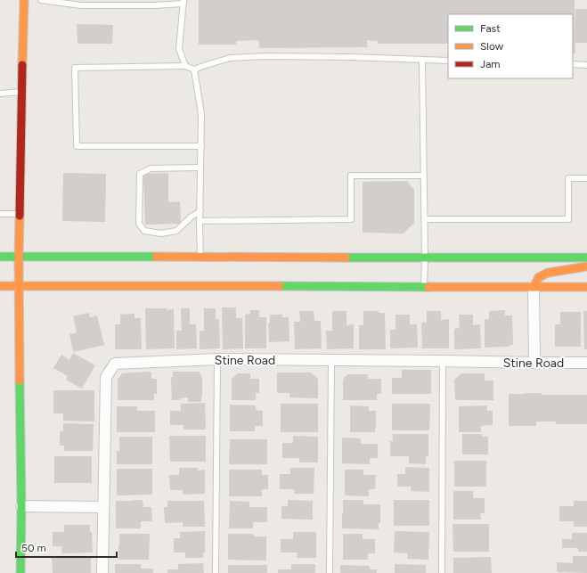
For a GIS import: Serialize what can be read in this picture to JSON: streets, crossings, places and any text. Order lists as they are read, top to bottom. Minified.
{"streets":{"street":["Stine Road"]},"legend":["Fast","Slow","Jam"],"scale_bar":"50 m"}
